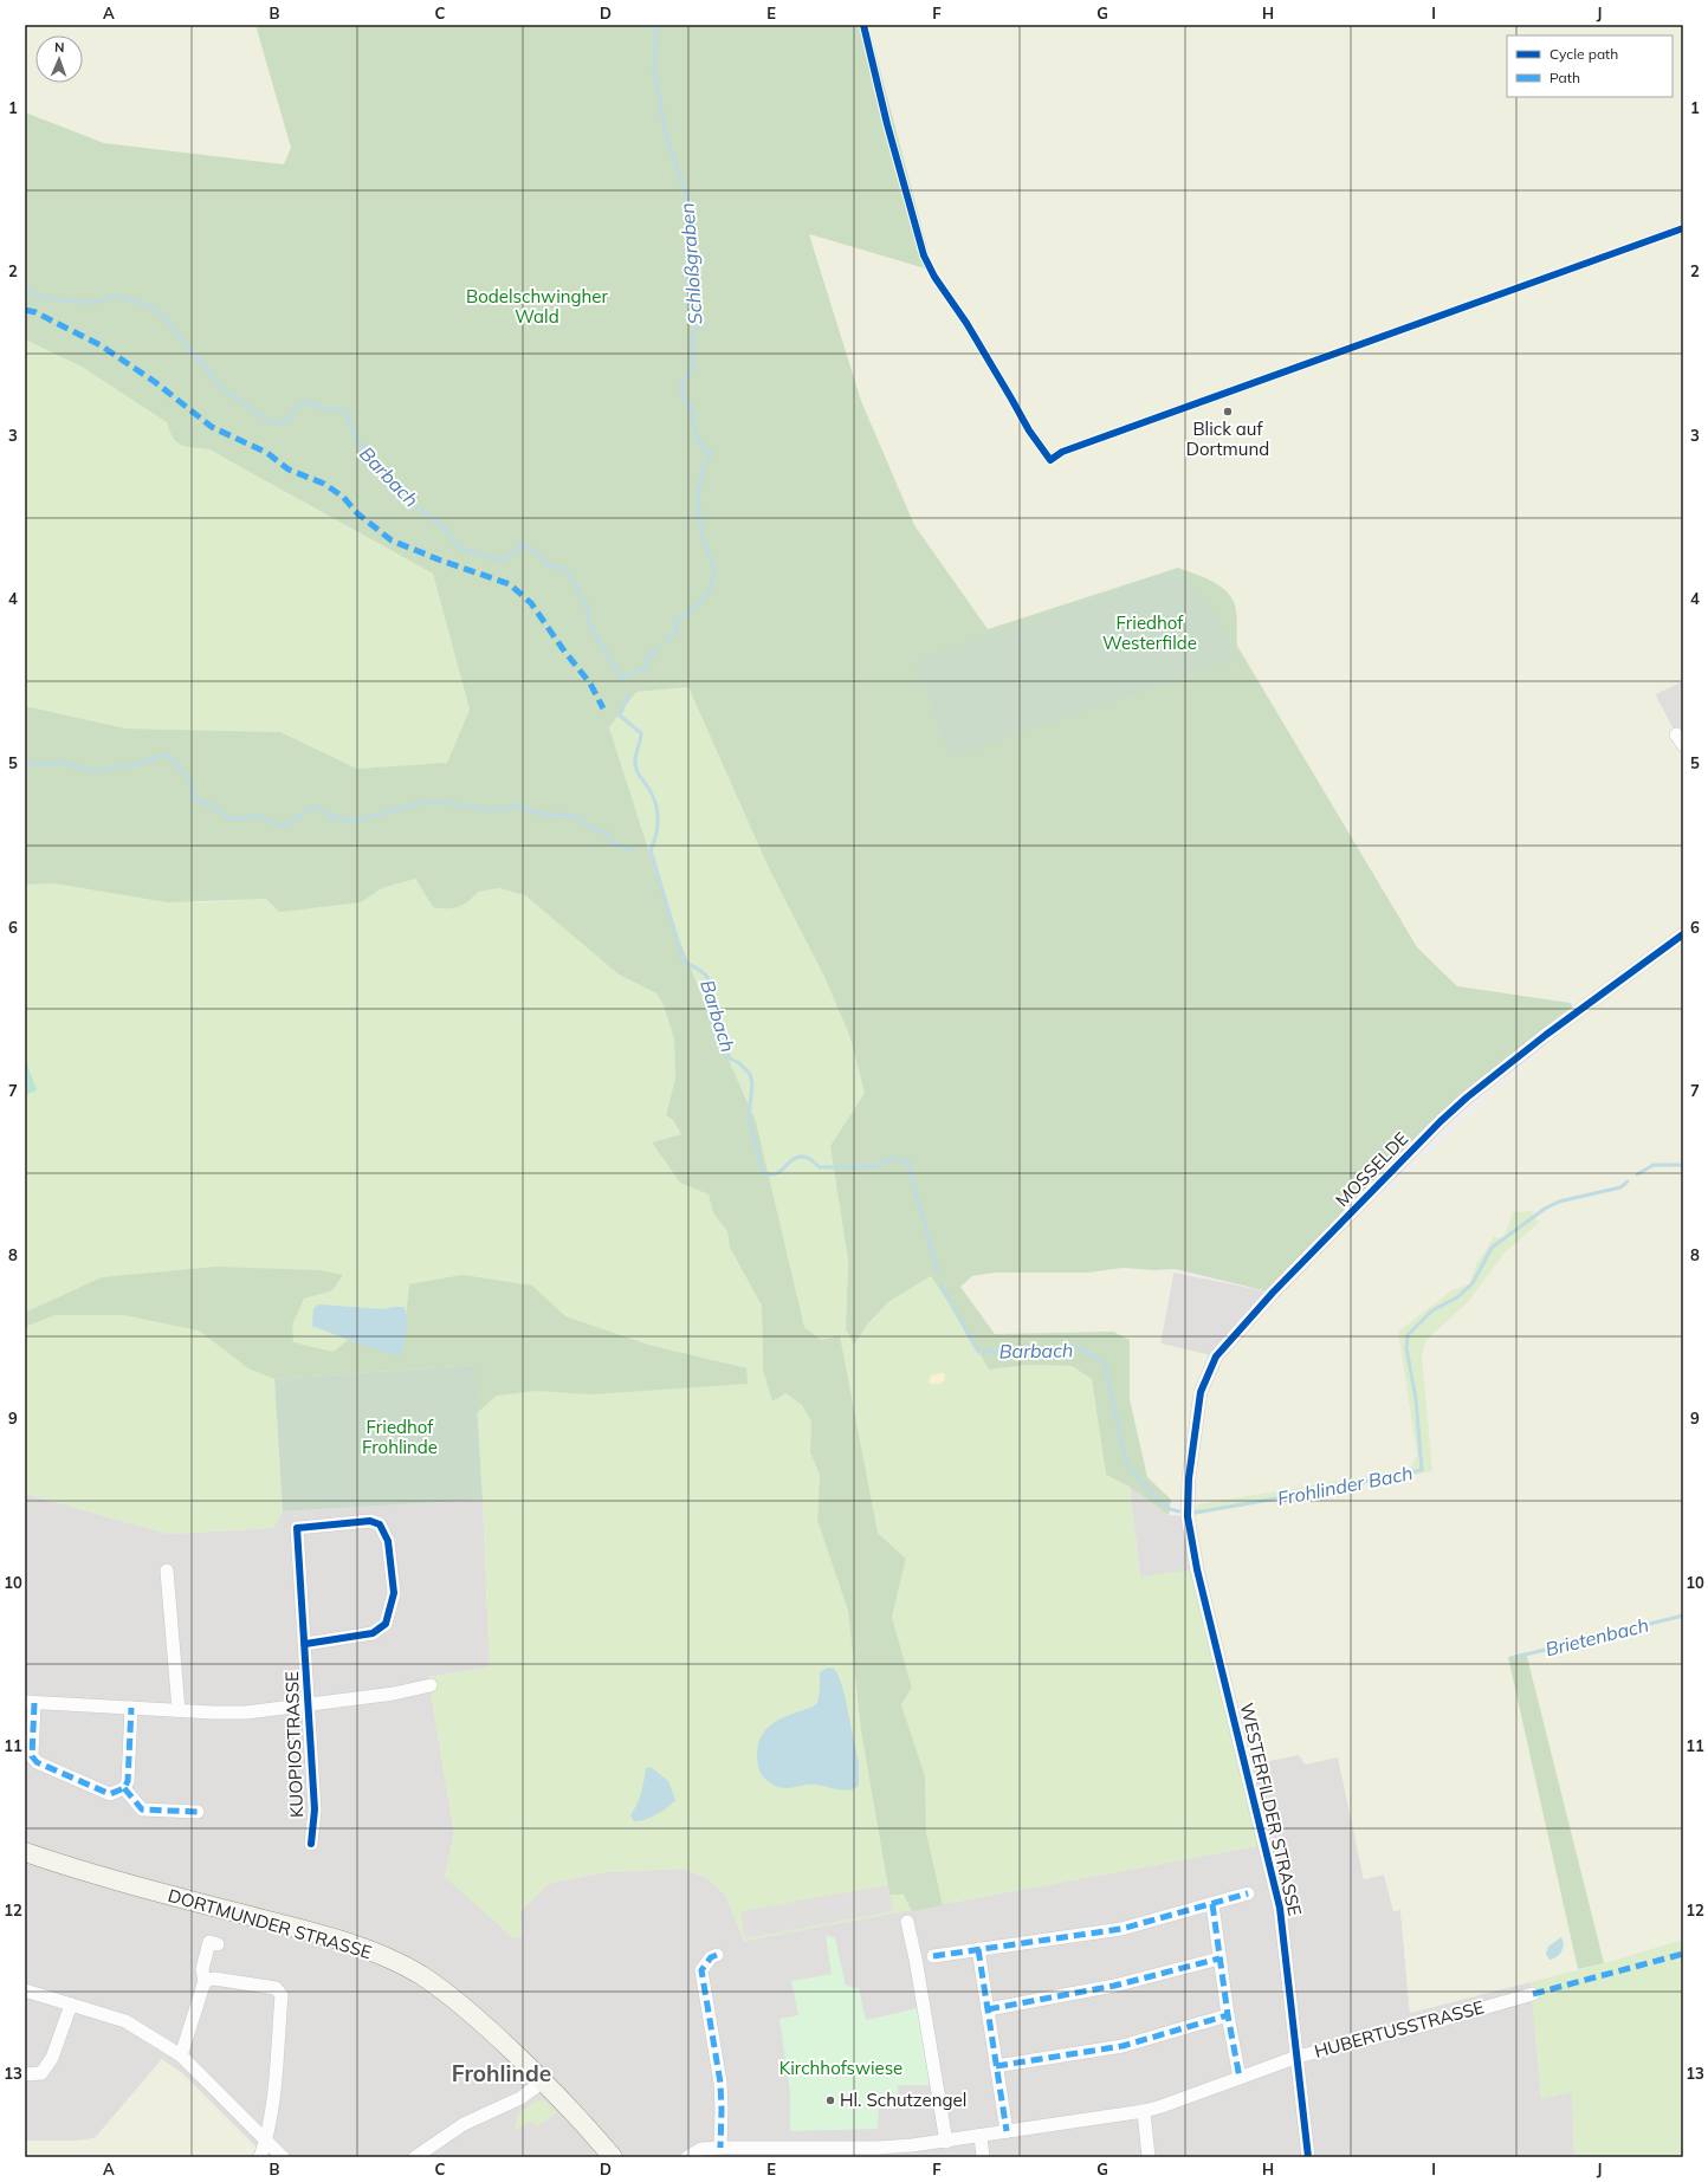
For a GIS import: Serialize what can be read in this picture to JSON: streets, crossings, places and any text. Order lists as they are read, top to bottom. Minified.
{"streets":{"main road":["DORTMUNDER STRASSE"],"street":["MOSSELDE","KUOPIOSTRASSE","WESTERFILDER STRASSE","HUBERTUSSTRASSE"]},"crossings":[["MOSSELDE","WESTERFILDER STRASSE"],["WESTERFILDER STRASSE","HUBERTUSSTRASSE"]],"districts":["Frohlinde"],"water":["Schloßgraben","Barbach","Frohlinder Bach","Brietenbach"],"parks":["Bodelschwingher Wald","Friedhof Westerfilde","Friedhof Frohlinde","Kirchhofswiese"],"places":["Blick auf Dortmund","Hl. Schutzengel"],"legend":["Cycle path","Path"],"north":"top","grid":{"columns":["A","B","C","D","E","F","G","H","I","J"],"rows":["1","2","3","4","5","6","7","8","9","10","11","12","13"]}}
